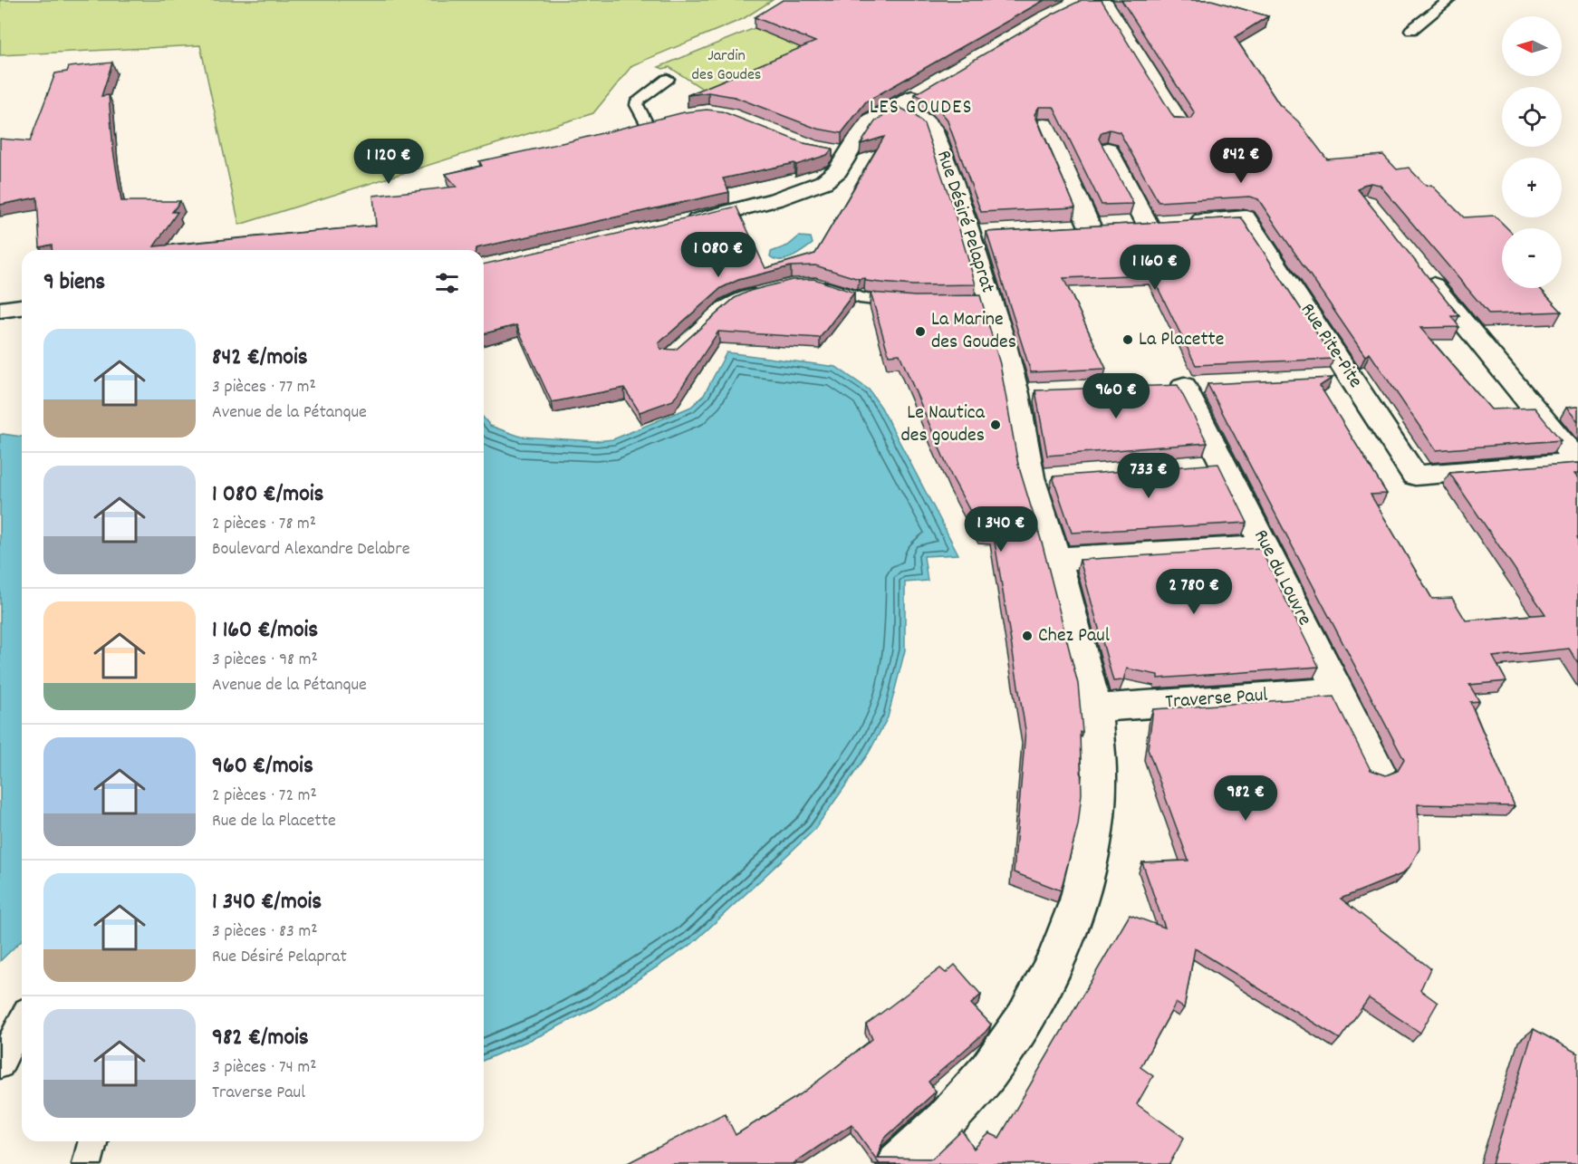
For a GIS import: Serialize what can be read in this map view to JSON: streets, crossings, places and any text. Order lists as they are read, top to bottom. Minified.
{"streets":{"street":["Rue Désiré Pelaprat","Rue Pite-Pite","Rue du Louvre","Traverse Paul"]},"crossings":[["Rue Désiré Pelaprat","Traverse Paul"],["Rue du Louvre","Traverse Paul"]],"districts":["LES GOUDES"],"parks":["Jardin des Goudes"],"places":["La Marine des Goudes","La Placette","Le Nautica des goudes","Chez Paul"],"north":"left","page":{"map_buttons":["+","−"],"price":["842 €","1 120 €","1 080 €","1 160 €","960 €","733 €","1 340 €","2 780 €","982 €"],"heading":"9 biens","list":[{"name":"842 €/mois","note":"3 pièces · 77 m² · Avenue de la Pétanque"},{"name":"1 080 €/mois","note":"2 pièces · 78 m² · Boulevard Alexandre Delabre"},{"name":"1 160 €/mois","note":"3 pièces · 98 m² · Avenue de la Pétanque"},{"name":"960 €/mois","note":"2 pièces · 72 m² · Rue de la Placette"},{"name":"1 340 €/mois","note":"3 pièces · 83 m² · Rue Désiré Pelaprat"},{"name":"982 €/mois","note":"3 pièces · 74 m² · Traverse Paul"}]}}
